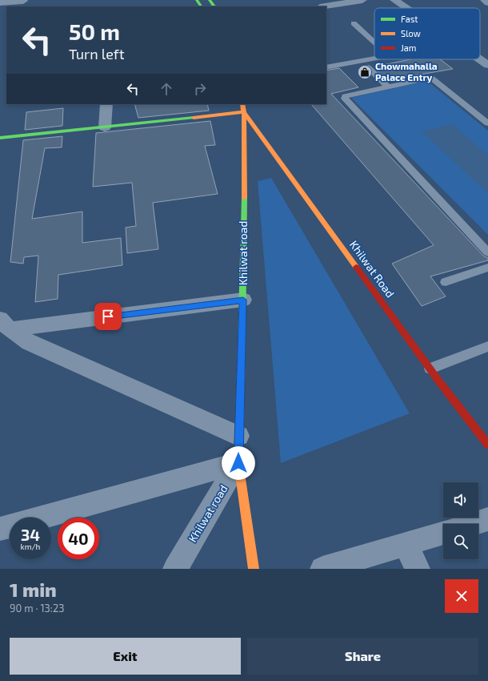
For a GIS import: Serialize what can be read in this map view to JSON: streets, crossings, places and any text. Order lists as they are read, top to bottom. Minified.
{"streets":{"street":["Khilwat road","Khilwat Road"]},"crossings":[["Khilwat road","Khilwat Road"]],"places":{"shop":["Chowmahalla Palace Entry"]},"legend":["Fast","Slow","Jam"],"page":{"turn":["50 m","Turn left"],"speed":"34 km/h","limit":"40","heading":["1 min","90 m · 13:23"],"buttons":["Exit","Share"]}}
